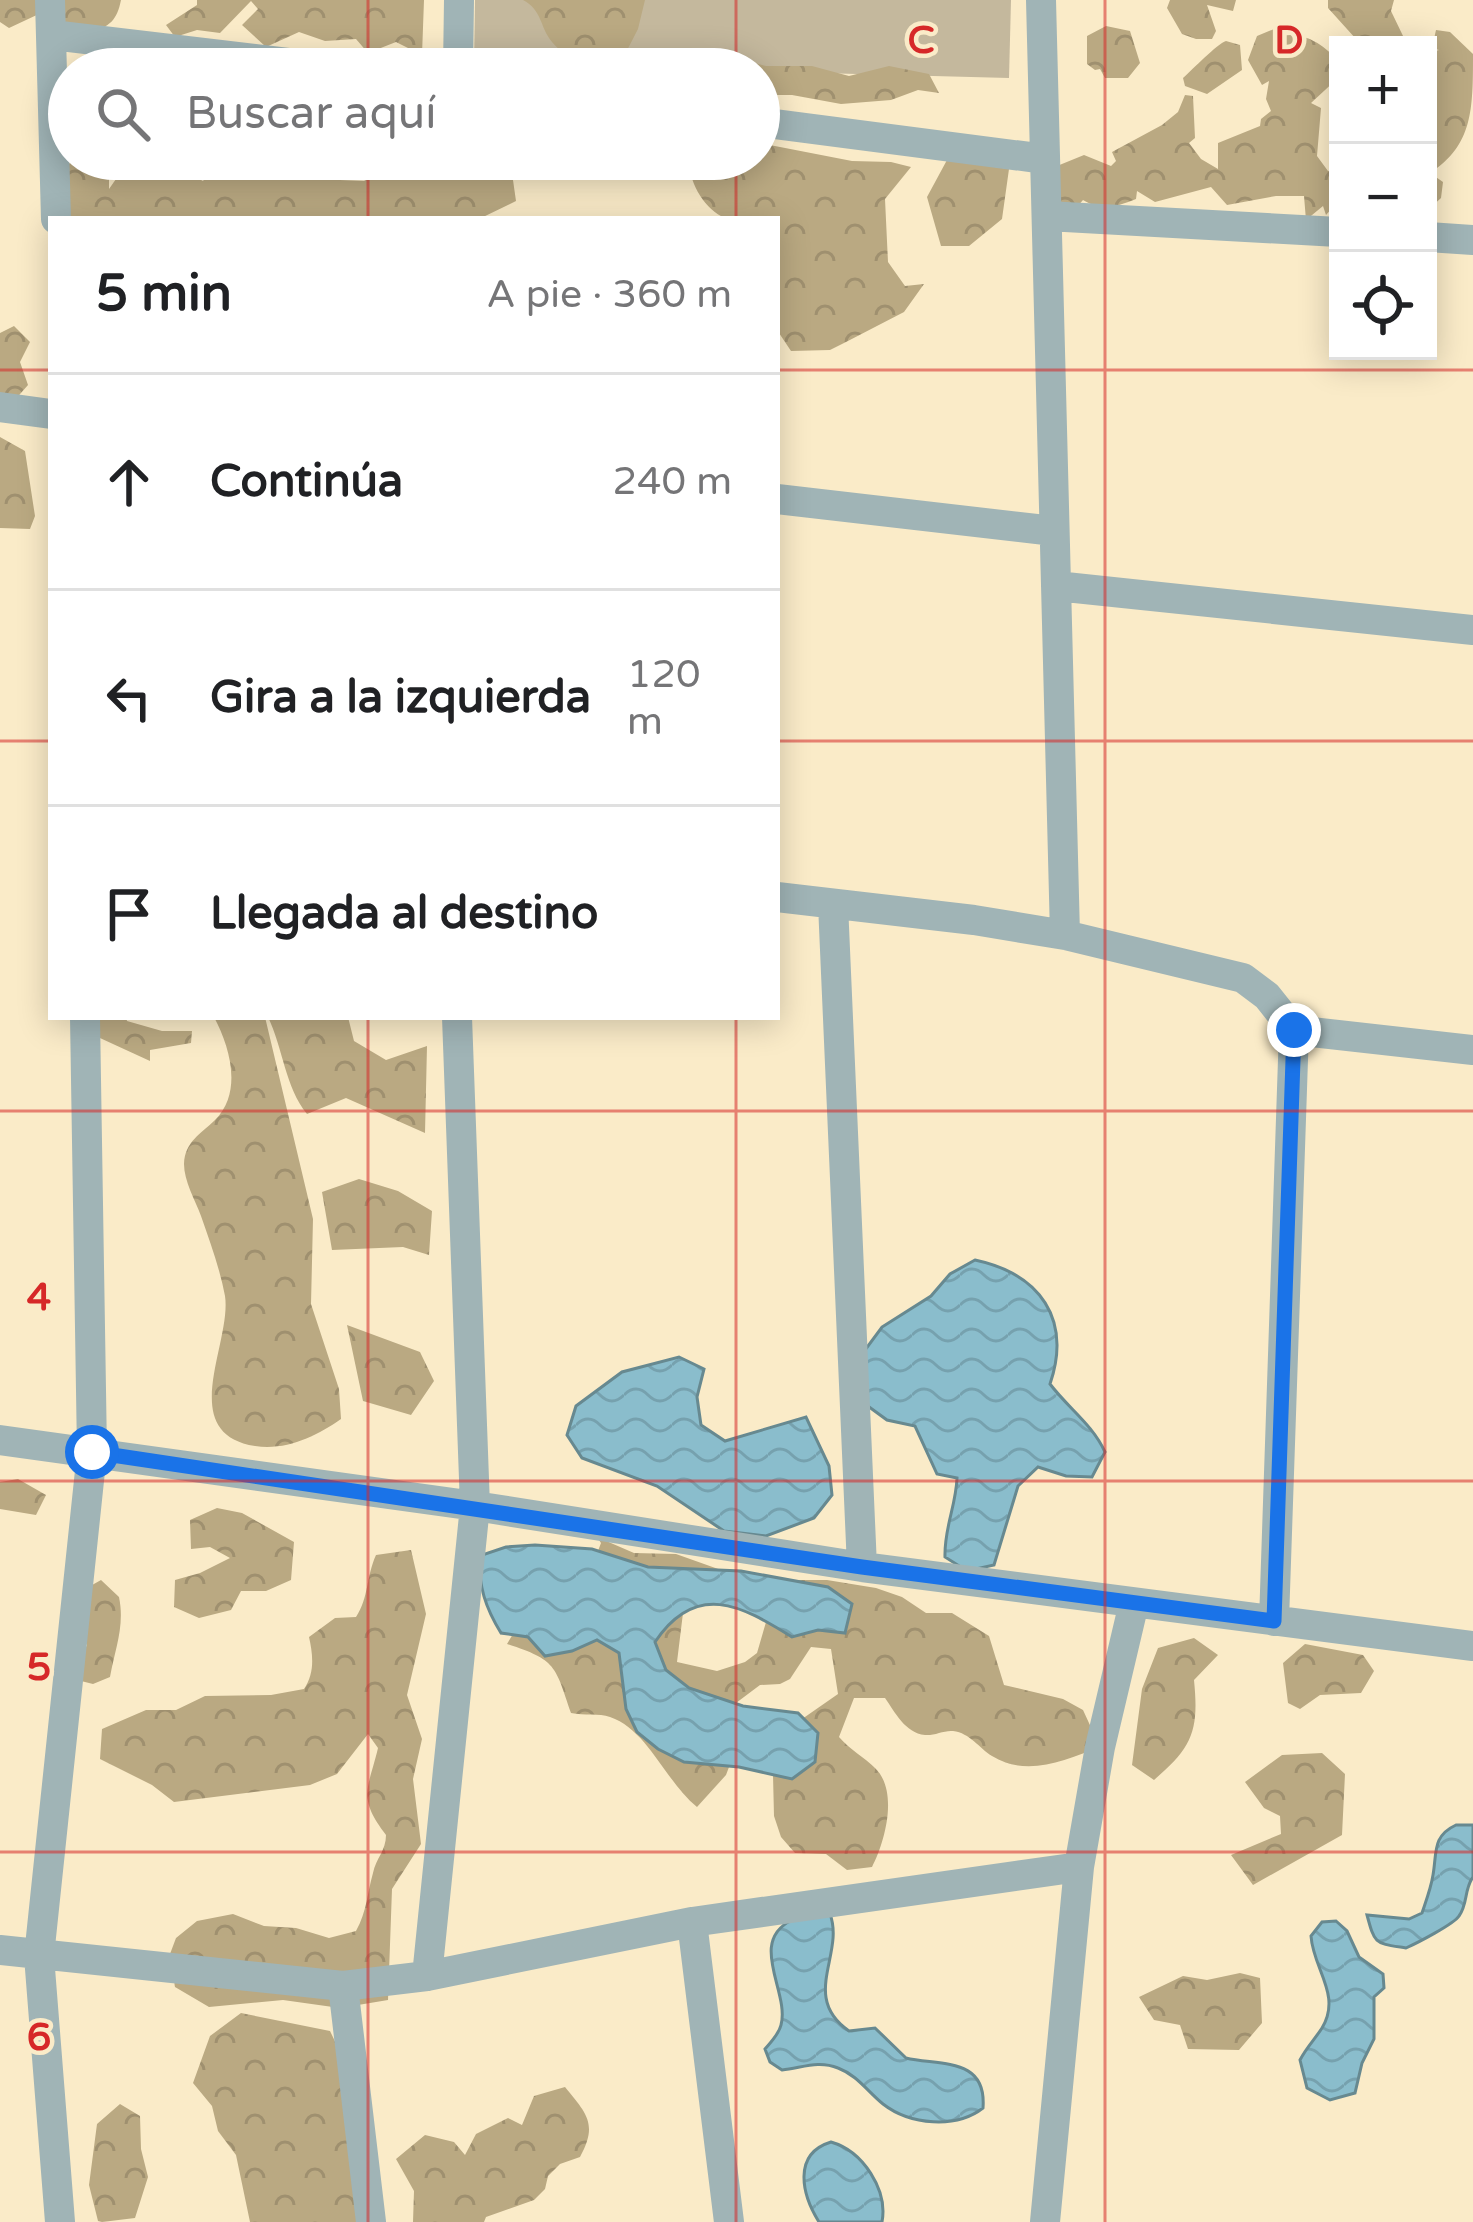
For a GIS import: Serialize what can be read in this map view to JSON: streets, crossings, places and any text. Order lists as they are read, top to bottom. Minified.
{"page":{"map_buttons":["+","−"],"search":"Buscar aquí","heading":["5 min","A pie · 360 m"],"list":[["Continúa","240 m"],["Gira a la izquierda","120 m"],"Llegada al destino"]},"grid":{"columns":["C","D"],"rows":["4","5","6"]}}
